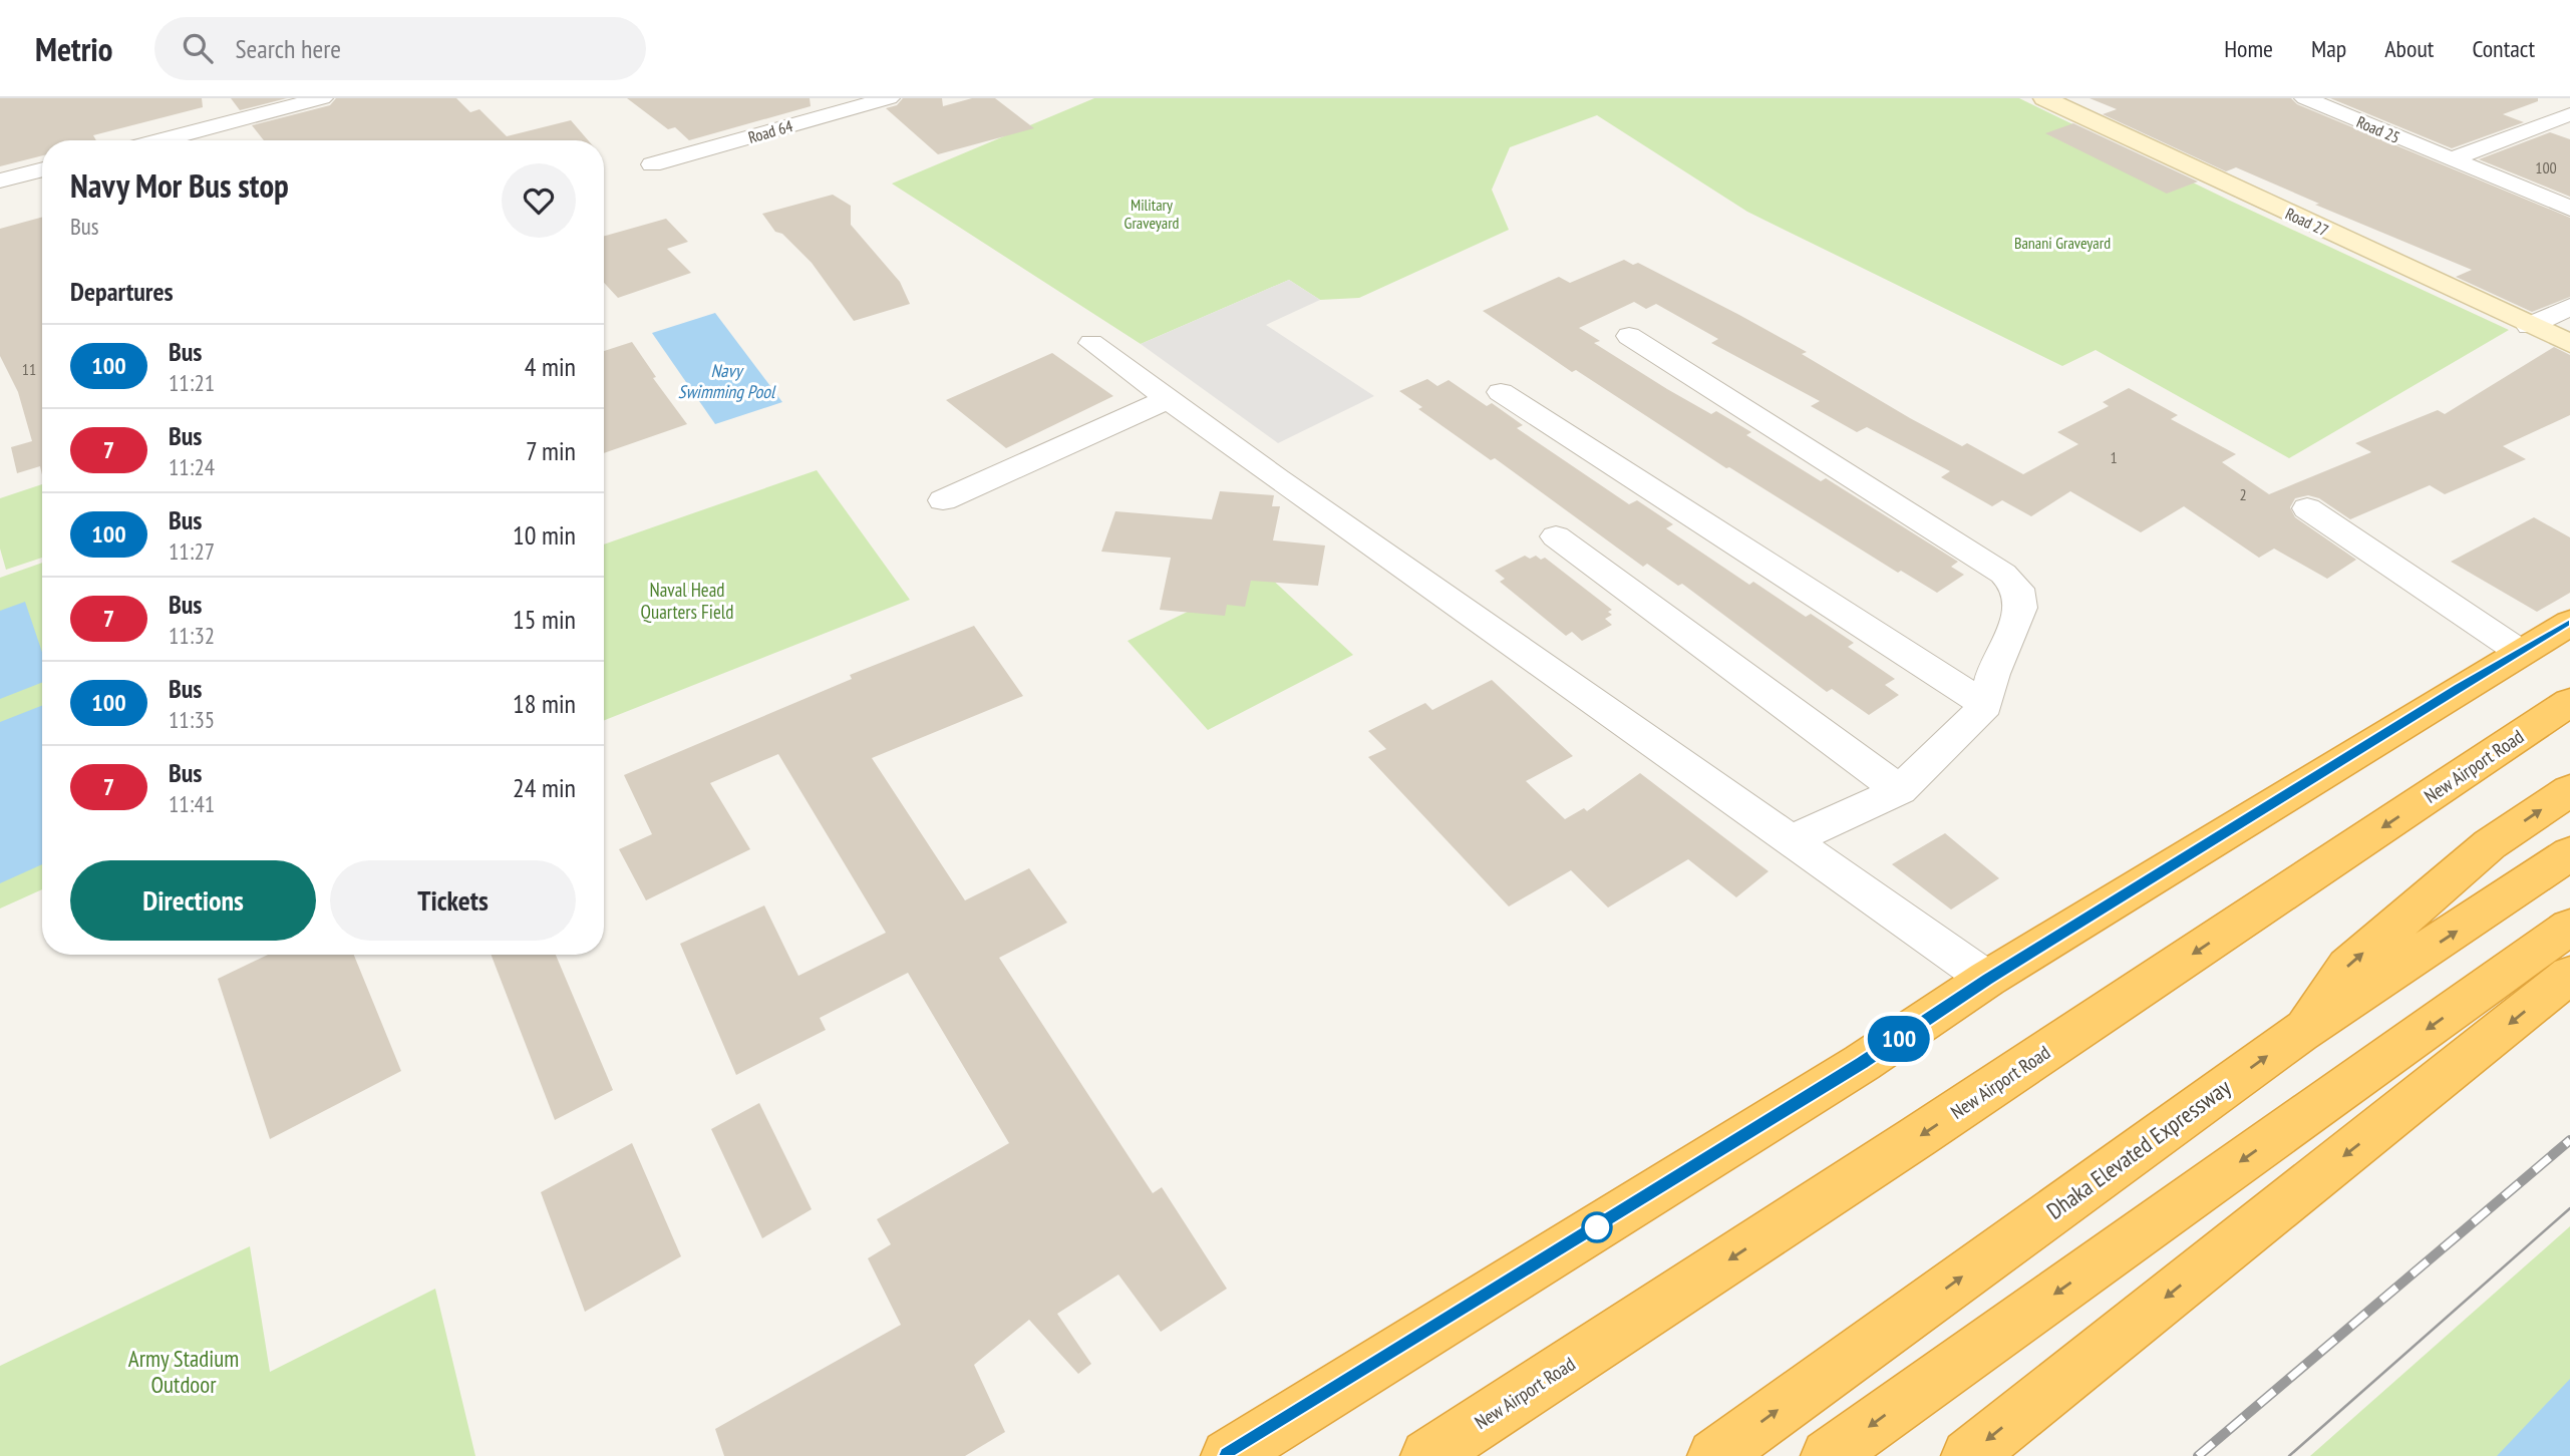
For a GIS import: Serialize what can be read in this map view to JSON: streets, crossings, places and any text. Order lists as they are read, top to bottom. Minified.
{"streets":{"highway":["New Airport Road","Dhaka Elevated Expressway"],"street":["Road 25","Road 64","Road 27"]},"water":["Navy Swimming Pool"],"parks":["Military Graveyard","Banani Graveyard","Naval Head Quarters Field","Army Stadium Outdoor"],"lines":["bus line 100"],"house_numbers":["100","11","1","2"],"page":{"header":"Metrio","search":"Search here","nav":["Home","Map","About","Contact"],"on_map":"100","heading":[["Navy Mor Bus stop","Bus"],"Departures"],"list":[{"mark":"100","name":"Bus","note":"11:21","value":"4 min"},{"mark":"7","name":"Bus","note":"11:24","value":"7 min"},{"mark":"100","name":"Bus","note":"11:27","value":"10 min"},{"mark":"7","name":"Bus","note":"11:32","value":"15 min"},{"mark":"100","name":"Bus","note":"11:35","value":"18 min"},{"mark":"7","name":"Bus","note":"11:41","value":"24 min"}],"buttons":["Directions","Tickets"]}}
